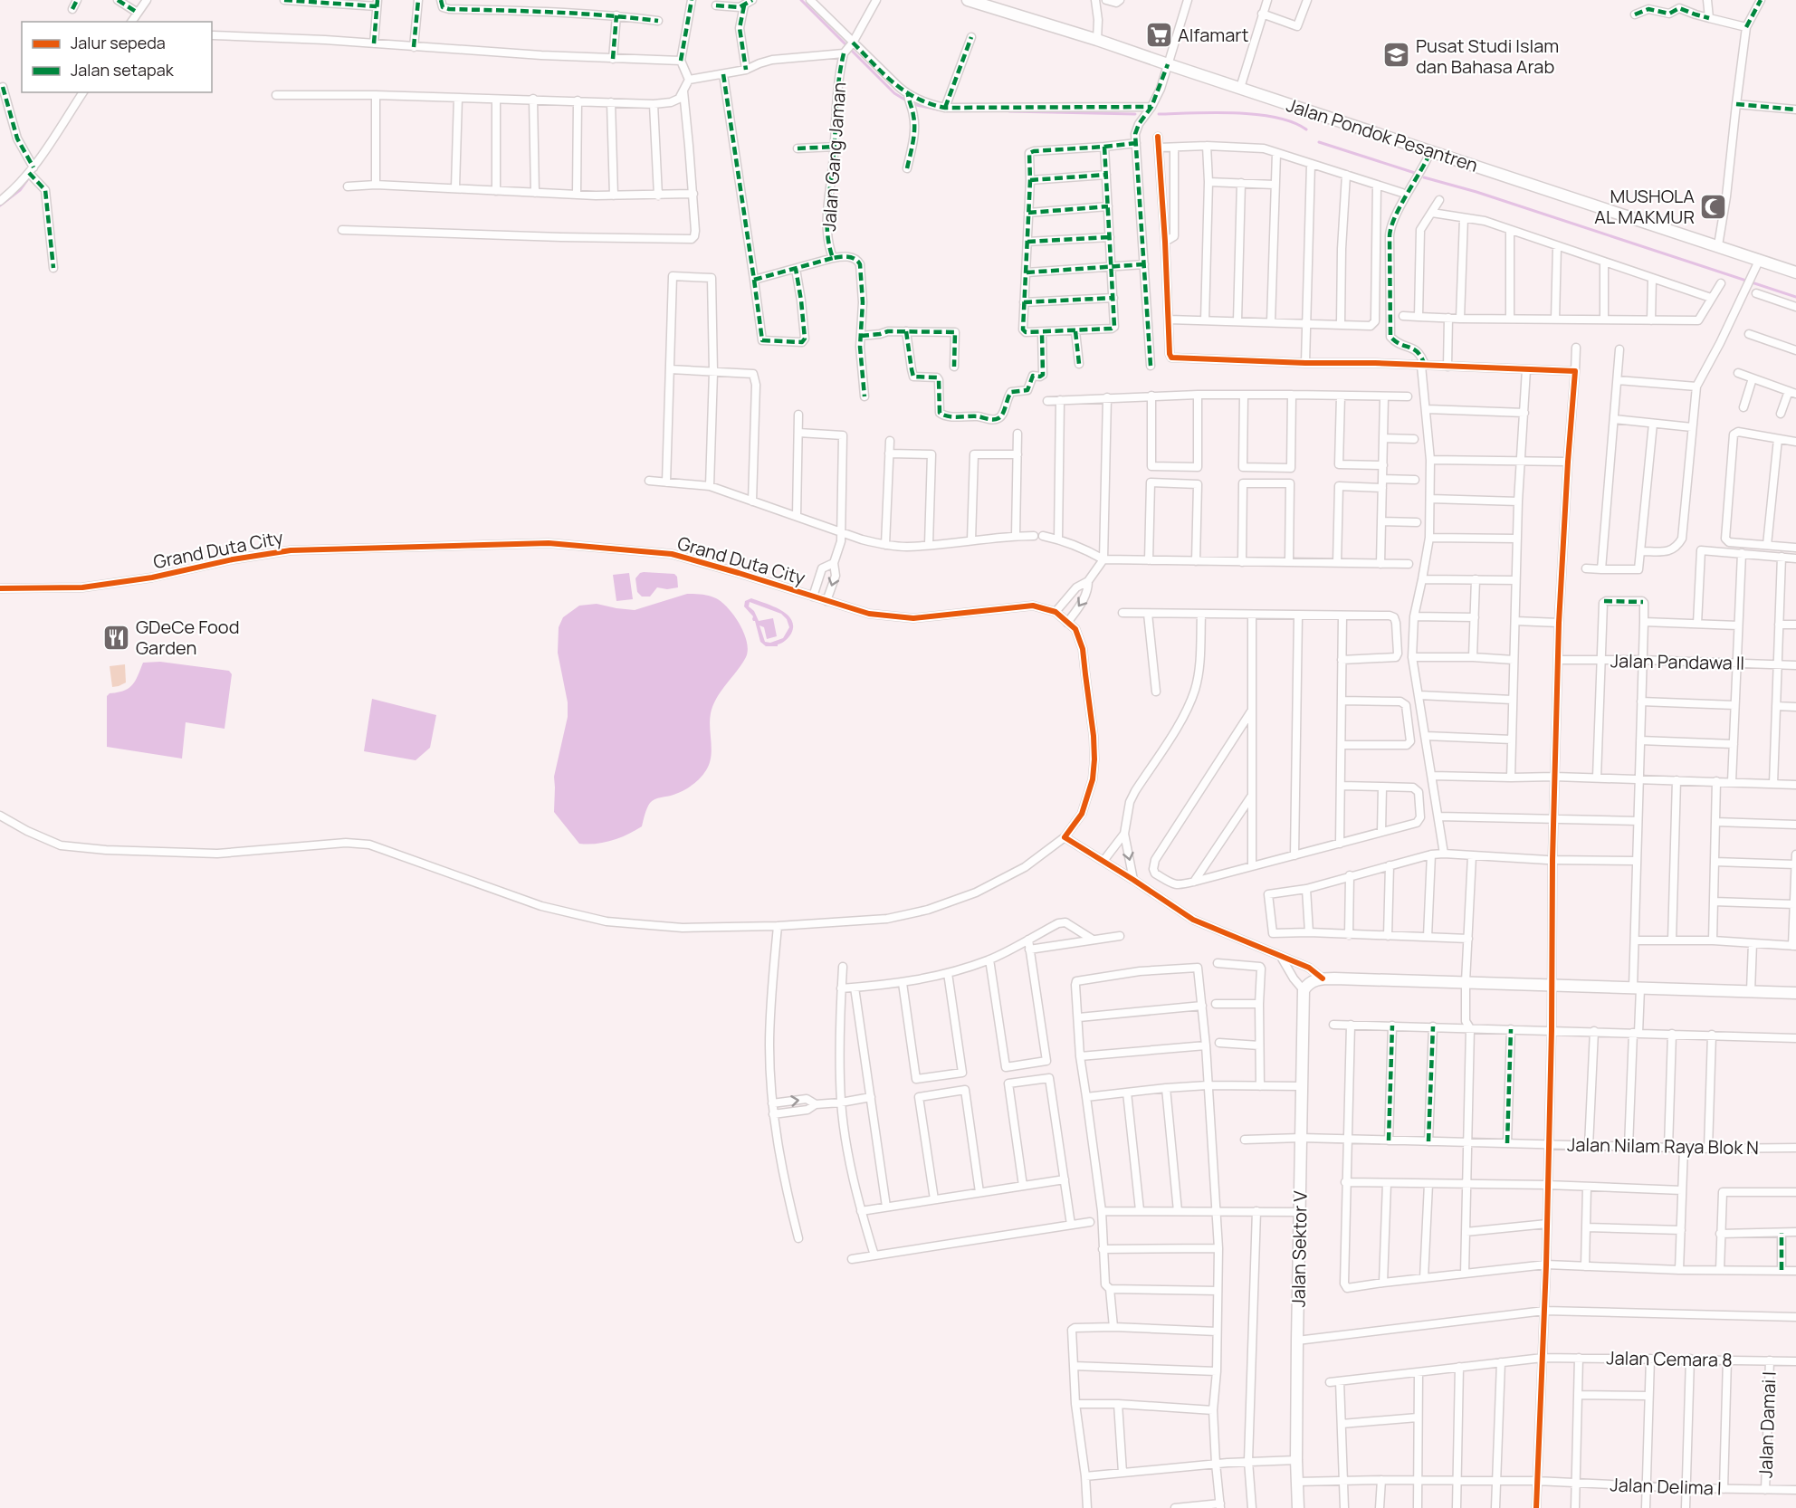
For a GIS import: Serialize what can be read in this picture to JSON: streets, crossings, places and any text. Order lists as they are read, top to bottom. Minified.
{"streets":{"street":["Jalan Pondok Pesantren","Jalan Gang Jaman","Grand Duta City","Jalan Pandawa II","Jalan Nilam Raya Blok N","Jalan Sektor V","Jalan Cemara 8","Jalan Damai I","Jalan Delima I"]},"crossings":[["Jalan Nilam Raya Blok N","Jalan Sektor V"],["Jalan Sektor V","Jalan Delima I"],["Jalan Cemara 8","Jalan Damai I"],["Jalan Damai I","Jalan Delima I"]],"places":{"supermarket":["Alfamart"],"school or university":["Pusat Studi Islam dan Bahasa Arab"],"mosque":["MUSHOLA AL MAKMUR"],"restaurant":["GDeCe Food Garden"]},"legend":["Jalur sepeda","Jalan setapak"]}
